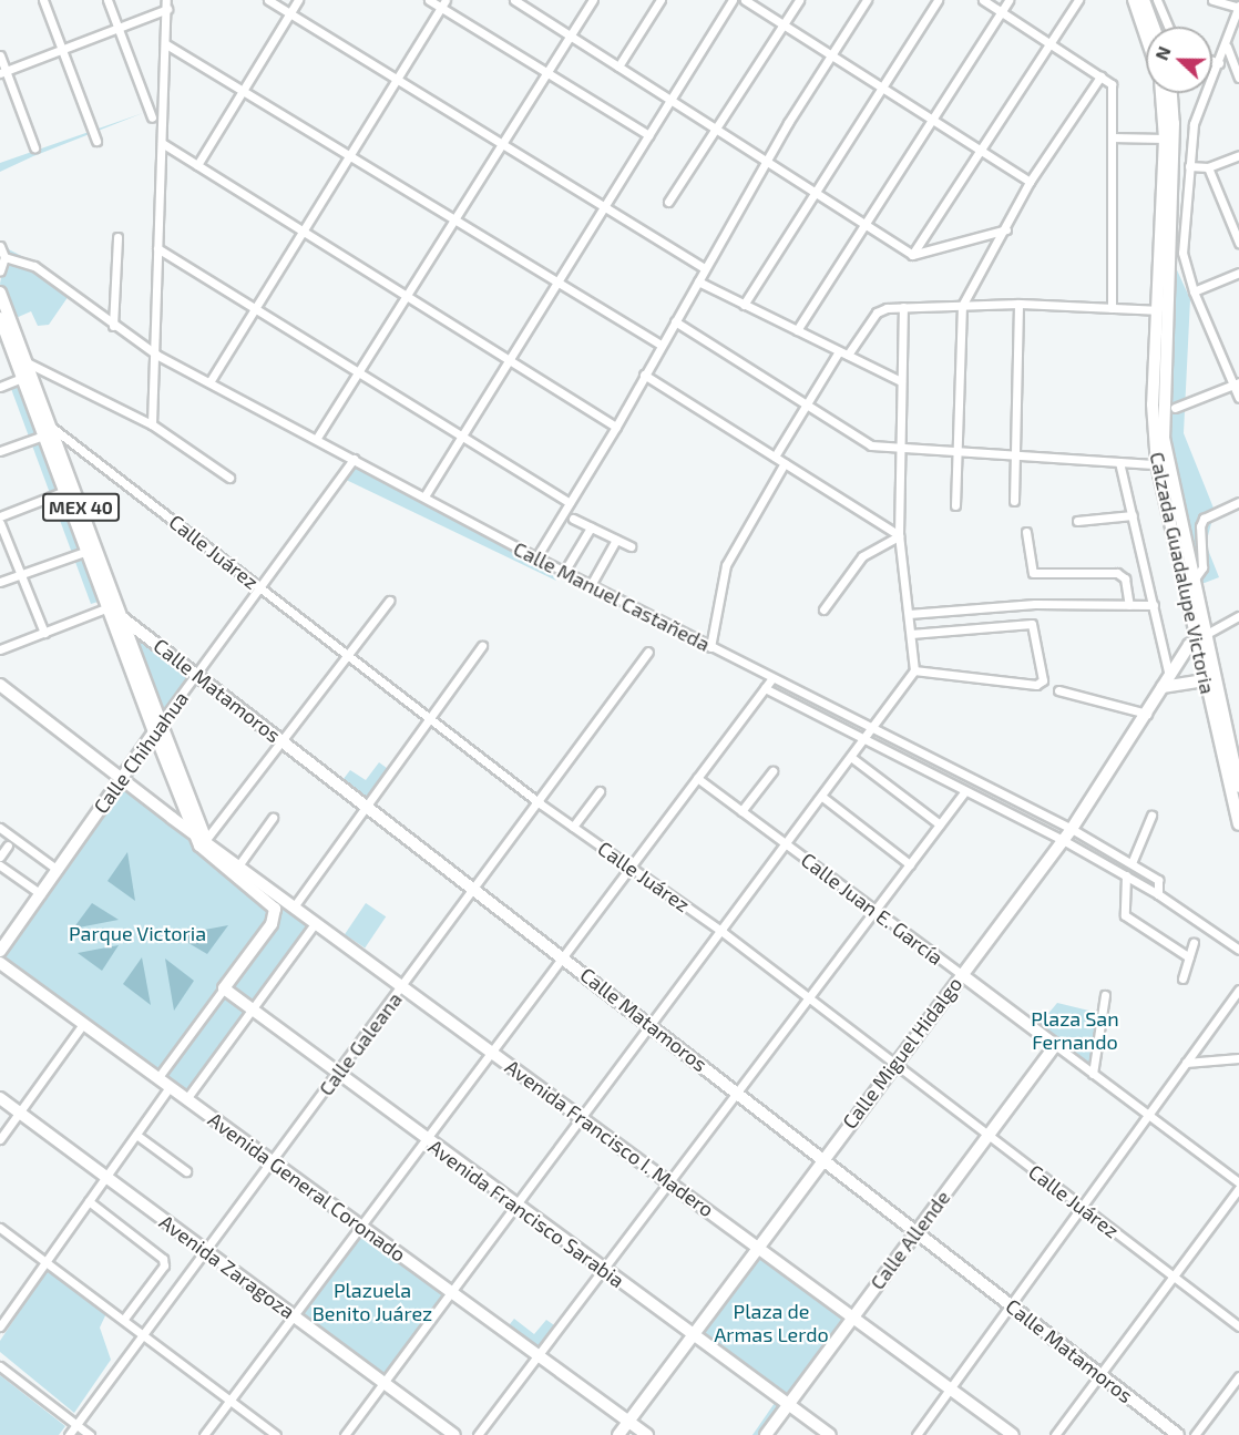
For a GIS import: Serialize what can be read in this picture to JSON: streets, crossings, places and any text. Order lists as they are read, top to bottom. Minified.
{"streets":{"main road":["MEX 40","Calzada Guadalupe Victoria","Calle Matamoros","Calle Chihuahua","Calle Juan E. García","Calle Miguel Hidalgo","Avenida Francisco I. Madero","Avenida General Coronado","Avenida Francisco Sarabia","Calle Allende","Avenida Zaragoza"],"street":["Calle Juárez","Calle Manuel Castañeda","Calle Galeana"]},"crossings":[["MEX 40","Calle Juárez"],["MEX 40","Calle Matamoros"],["MEX 40","Calle Chihuahua"],["MEX 40","Avenida Francisco I. Madero"],["MEX 40","Avenida Francisco Sarabia"],["Calle Juárez","Calle Chihuahua"],["Calle Juárez","Calle Galeana"],["Calle Juárez","Calle Miguel Hidalgo"],["Calle Juárez","Calle Allende"],["Calzada Guadalupe Victoria","Calle Miguel Hidalgo"],["Calle Manuel Castañeda","Calle Chihuahua"],["Calle Manuel Castañeda","Calle Miguel Hidalgo"],["Calle Matamoros","Calle Chihuahua"],["Calle Matamoros","Calle Galeana"],["Calle Matamoros","Calle Miguel Hidalgo"],["Calle Matamoros","Calle Allende"],["Calle Juan E. García","Calle Miguel Hidalgo"],["Calle Juan E. García","Calle Allende"],["Calle Galeana","Avenida Francisco I. Madero"],["Calle Galeana","Avenida General Coronado"],["Calle Galeana","Avenida Francisco Sarabia"],["Calle Galeana","Avenida Zaragoza"],["Calle Miguel Hidalgo","Avenida Francisco I. Madero"],["Calle Miguel Hidalgo","Avenida General Coronado"],["Calle Miguel Hidalgo","Avenida Francisco Sarabia"],["Avenida Francisco I. Madero","Calle Allende"],["Avenida Francisco Sarabia","Calle Allende"]],"parks":["Parque Victoria","Plaza San Fernando","Plazuela Benito Juárez","Plaza de Armas Lerdo"],"north":"left"}
